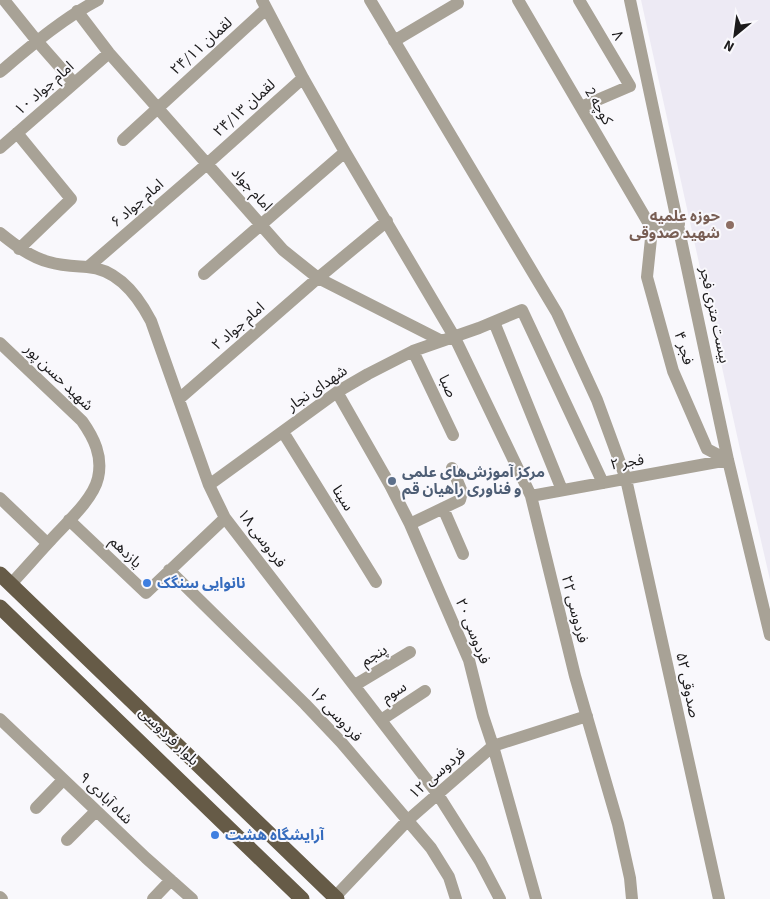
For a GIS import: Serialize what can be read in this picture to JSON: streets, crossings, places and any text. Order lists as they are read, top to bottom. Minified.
{"streets":{"main road":["بلوار فردوسی"],"street":["۸","لقمان ۲۴/۱۱","امام جواد ۱۰","کوچه 2","لقمان ۲۴/۱۳","امام جواد","امام جواد ۶","بیست متری فجر","امام جواد ۲","فجر ۴","شهید حسن پور","صبا","شهدای نجار","فجر ۲","سینا","فردوسی ۱۸","یازدهم","فردوسی ۲۲","فردوسی ۲۰","پنجم","صدوقی ۵۲","سوم","فردوسی ۱۶","فردوسی ۱۲","شاه آبادی ۹"]},"crossings":[["۸","کوچه 2"],["لقمان ۲۴/۱۱","امام جواد"],["لقمان ۲۴/۱۱","فردوسی ۲۲"],["امام جواد ۱۰","امام جواد"],["کوچه 2","فجر ۴"],["لقمان ۲۴/۱۳","امام جواد"],["لقمان ۲۴/۱۳","امام جواد ۶"],["لقمان ۲۴/۱۳","فردوسی ۲۲"],["امام جواد","امام جواد ۶"],["امام جواد","امام جواد ۲"],["امام جواد","شهدای نجار"],["امام جواد ۶","فردوسی ۱۸"],["بیست متری فجر","فجر ۴"],["بیست متری فجر","فجر ۲"],["امام جواد ۲","فردوسی ۱۸"],["امام جواد ۲","فردوسی ۲۲"],["فجر ۴","فجر ۲"],["شهید حسن پور","یازدهم"],["شهید حسن پور","بلوار فردوسی"],["صبا","شهدای نجار"],["شهدای نجار","فجر ۲"],["شهدای نجار","سینا"],["شهدای نجار","فردوسی ۱۸"],["شهدای نجار","فردوسی ۲۲"],["شهدای نجار","فردوسی ۲۰"],["فجر ۲","فردوسی ۲۲"],["فجر ۲","صدوقی ۵۲"],["فردوسی ۱۸","یازدهم"],["فردوسی ۱۸","پنجم"],["فردوسی ۱۸","سوم"],["فردوسی ۱۸","فردوسی ۱۲"],["یازدهم","فردوسی ۱۶"],["فردوسی ۲۲","فردوسی ۱۲"],["فردوسی ۲۰","فردوسی ۱۲"],["فردوسی ۱۶","فردوسی ۱۲"],["بلوار فردوسی","فردوسی ۱۲"]],"places":["حوزه علمیه شهید صدوقی","مرکز آموزش‌های علمی و فناوری راهیان قم","نانوایی سنگک","آرایشگاه هشت"],"north":"bottom left"}
